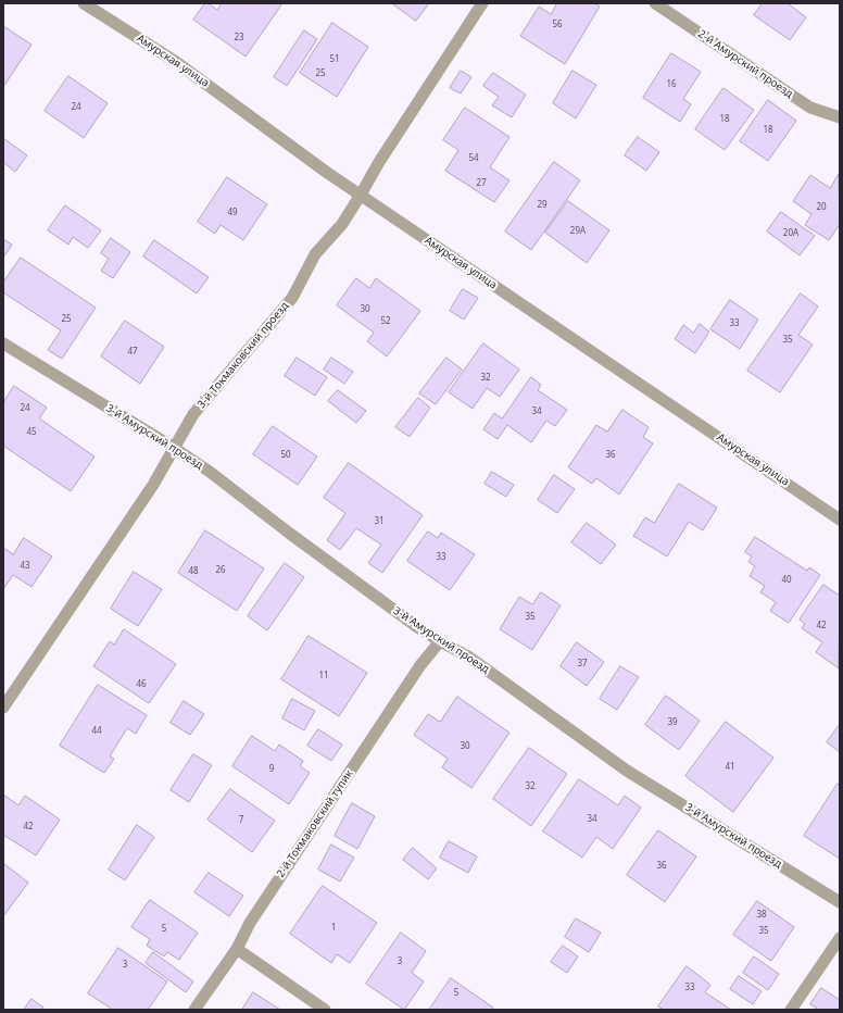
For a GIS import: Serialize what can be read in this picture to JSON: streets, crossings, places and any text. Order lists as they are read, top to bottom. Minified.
{"streets":{"street":["Амурская улица","2-й Амурский проезд","3-й Токмаковский проезд","3-й Амурский проезд","2-й Токмаковский тупик"]},"crossings":[["Амурская улица","3-й Токмаковский проезд"],["3-й Токмаковский проезд","3-й Амурский проезд"],["3-й Амурский проезд","2-й Токмаковский тупик"]],"house_numbers":["56","23","51","25","16","24","18","18","54","27","29","20","49","29А","20А","30","25","52","33","35","47","32","24","34","45","50","36","31","33","43","26","48","40","35","42","37","11","46","39","44","30","41","9","32","34","7","42","36","38","1","5","35","3","3","33","5"]}
